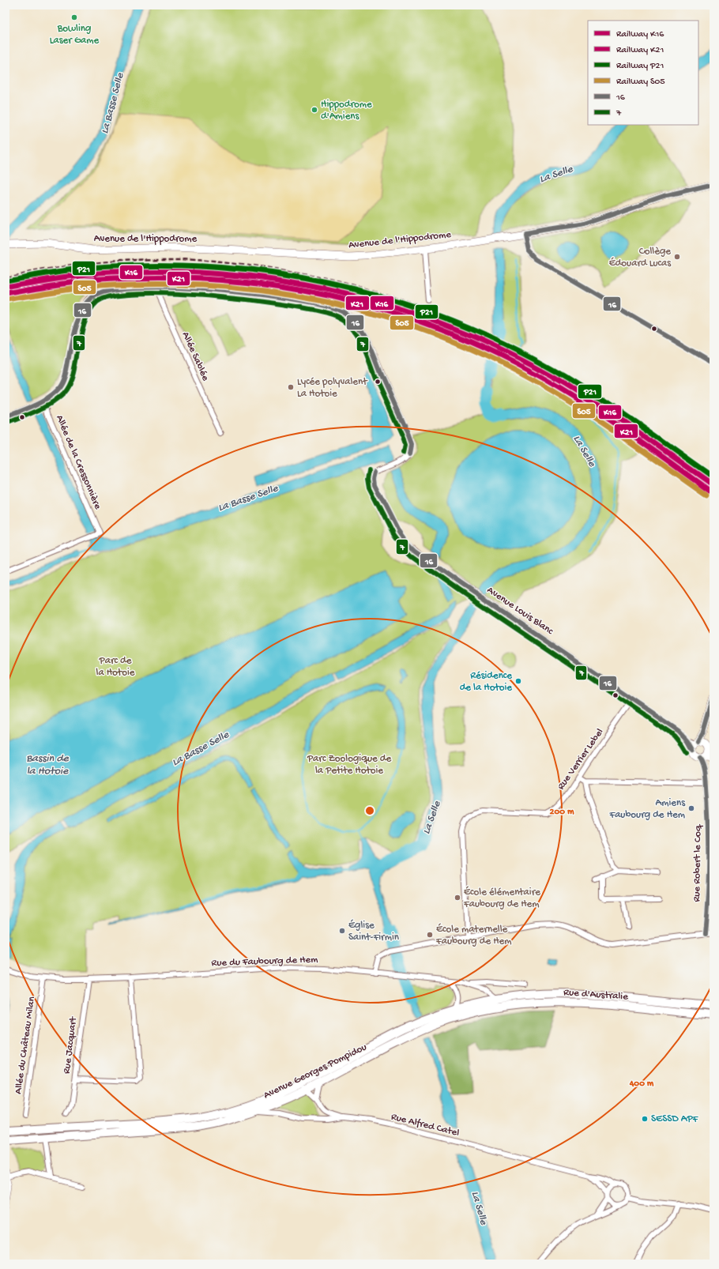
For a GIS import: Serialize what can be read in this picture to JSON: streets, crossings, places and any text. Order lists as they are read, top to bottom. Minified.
{"streets":{"main road":["Avenue de l'Hippodrome","Avenue Louis Blanc","Rue d'Australie","Avenue Georges Pompidou"],"street":["Allée Sablée","Allée de la Cressonnière","Rue Verrier Lebel","Rue Robert le Coq","Rue du Faubourg de Hem","Allée du Château Milan","Rue Jacquart","Rue Alfred Catel"]},"crossings":[["Allée Sablée","Avenue Louis Blanc"],["Avenue Louis Blanc","Rue Verrier Lebel"],["Rue du Faubourg de Hem","Allée du Château Milan"],["Rue du Faubourg de Hem","Rue Jacquart"],["Rue d'Australie","Avenue Georges Pompidou"],["Avenue Georges Pompidou","Rue Alfred Catel"]],"water":["La Basse Selle","La Selle","Bassin de la Hotoie"],"parks":["Parc de la Hotoie","Parc Zoologique de la Petite Hotoie"],"places":["Bowling Laser Game","Hippodrome d'Amiens","Collège Édouard Lucas","Lycée polyvalent La Hotoie","Résidence de la Hotoie","Amiens Faubourg de Hem","École élémentaire Faubourg de Hem","Église Saint-Firmin","École maternelle Faubourg de Hem","SESSD APF"],"lines":["transit line 16","rail line P21","rail line K16","rail line K21","rail line S05","transit line 7"],"legend":["Railway K16","Railway K21","Railway P21","Railway S05","16","7"],"rings":["200 m","400 m"]}
